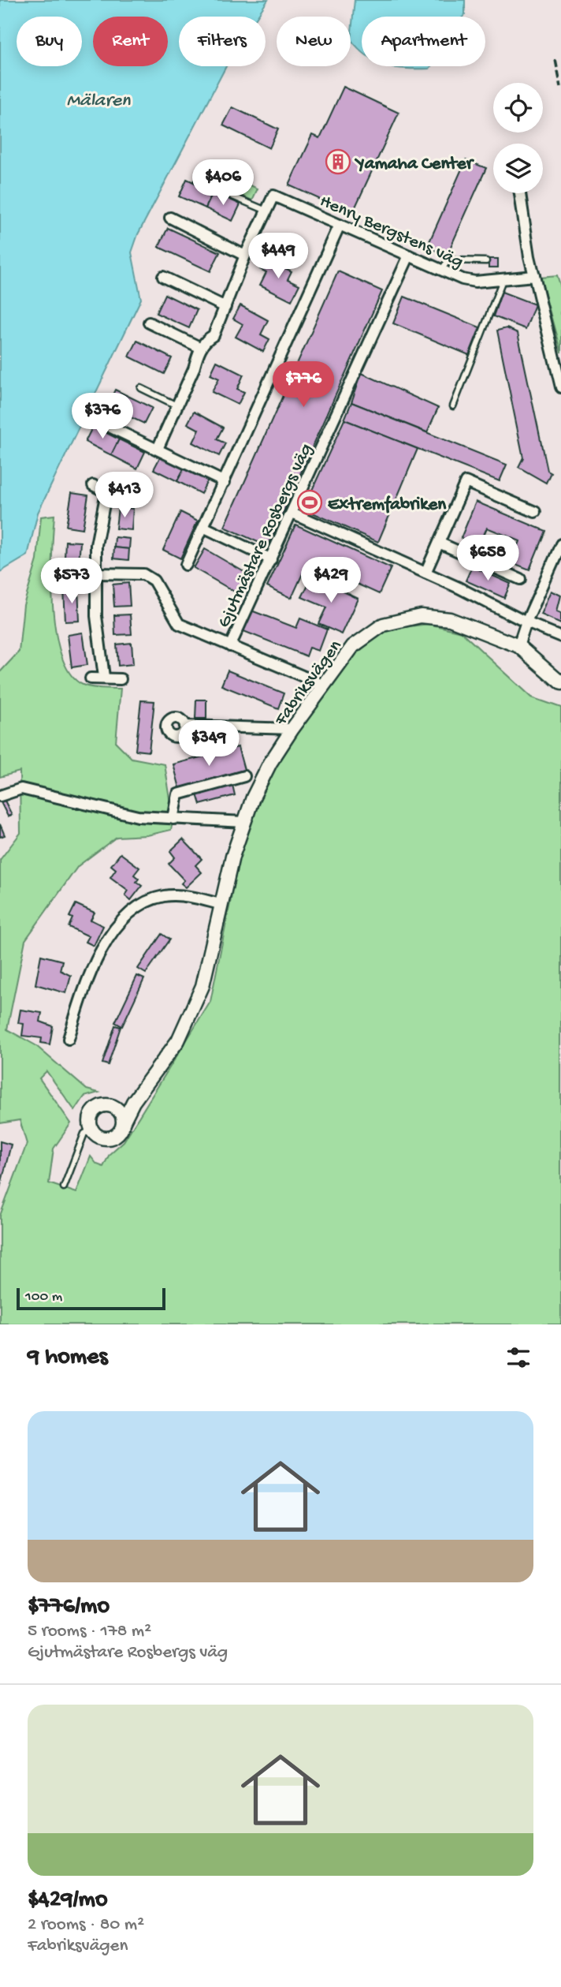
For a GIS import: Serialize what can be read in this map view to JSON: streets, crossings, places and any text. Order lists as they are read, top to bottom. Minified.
{"streets":{"street":["Henry Bergstens väg","Gjutmästare Rosbergs väg","Fabriksvägen"]},"crossings":[["Henry Bergstens väg","Gjutmästare Rosbergs väg"]],"water":["Mälaren"],"places":{"building":["Yamaha Center"],"sports":["Extremfabriken"]},"scale_bar":"100 m","page":{"chip":["Buy","Rent","Filters","New","Apartment"],"price":["$406","$449","$776","$376","$413","$658","$429","$573","$349"],"scale":"100 m","heading":"9 homes","list":[{"name":"$776/mo","note":"5 rooms · 178 m² · Gjutmästare Rosbergs väg"},{"name":"$429/mo","note":"2 rooms · 80 m² · Fabriksvägen"}]}}
